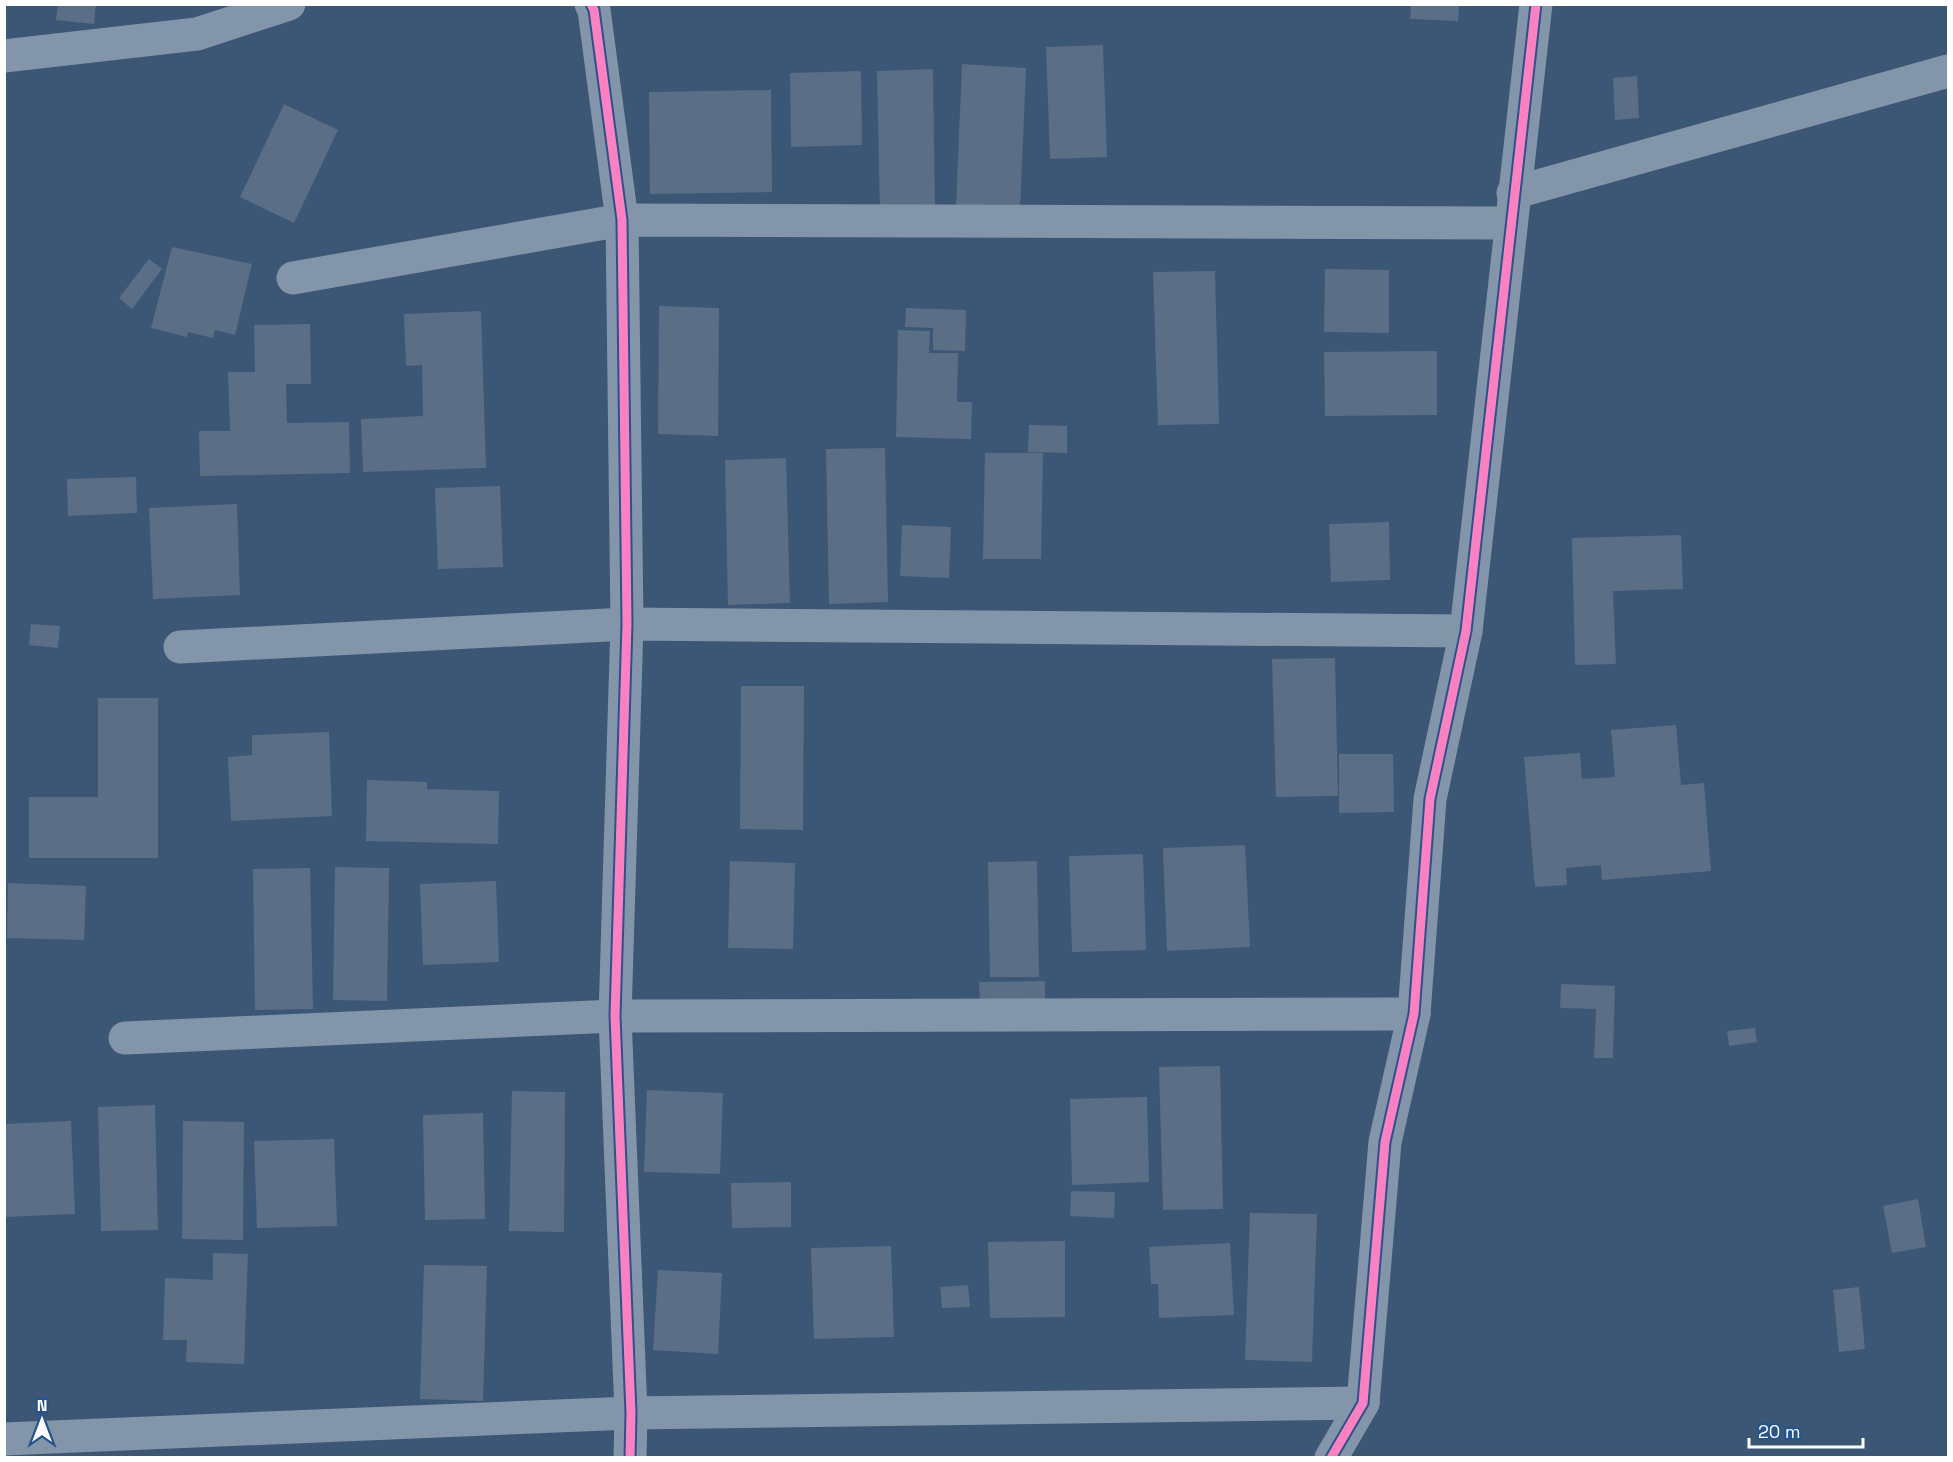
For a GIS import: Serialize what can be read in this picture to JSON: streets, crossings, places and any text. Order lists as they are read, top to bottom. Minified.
{"scale_bar":"20 m","north":"top"}
